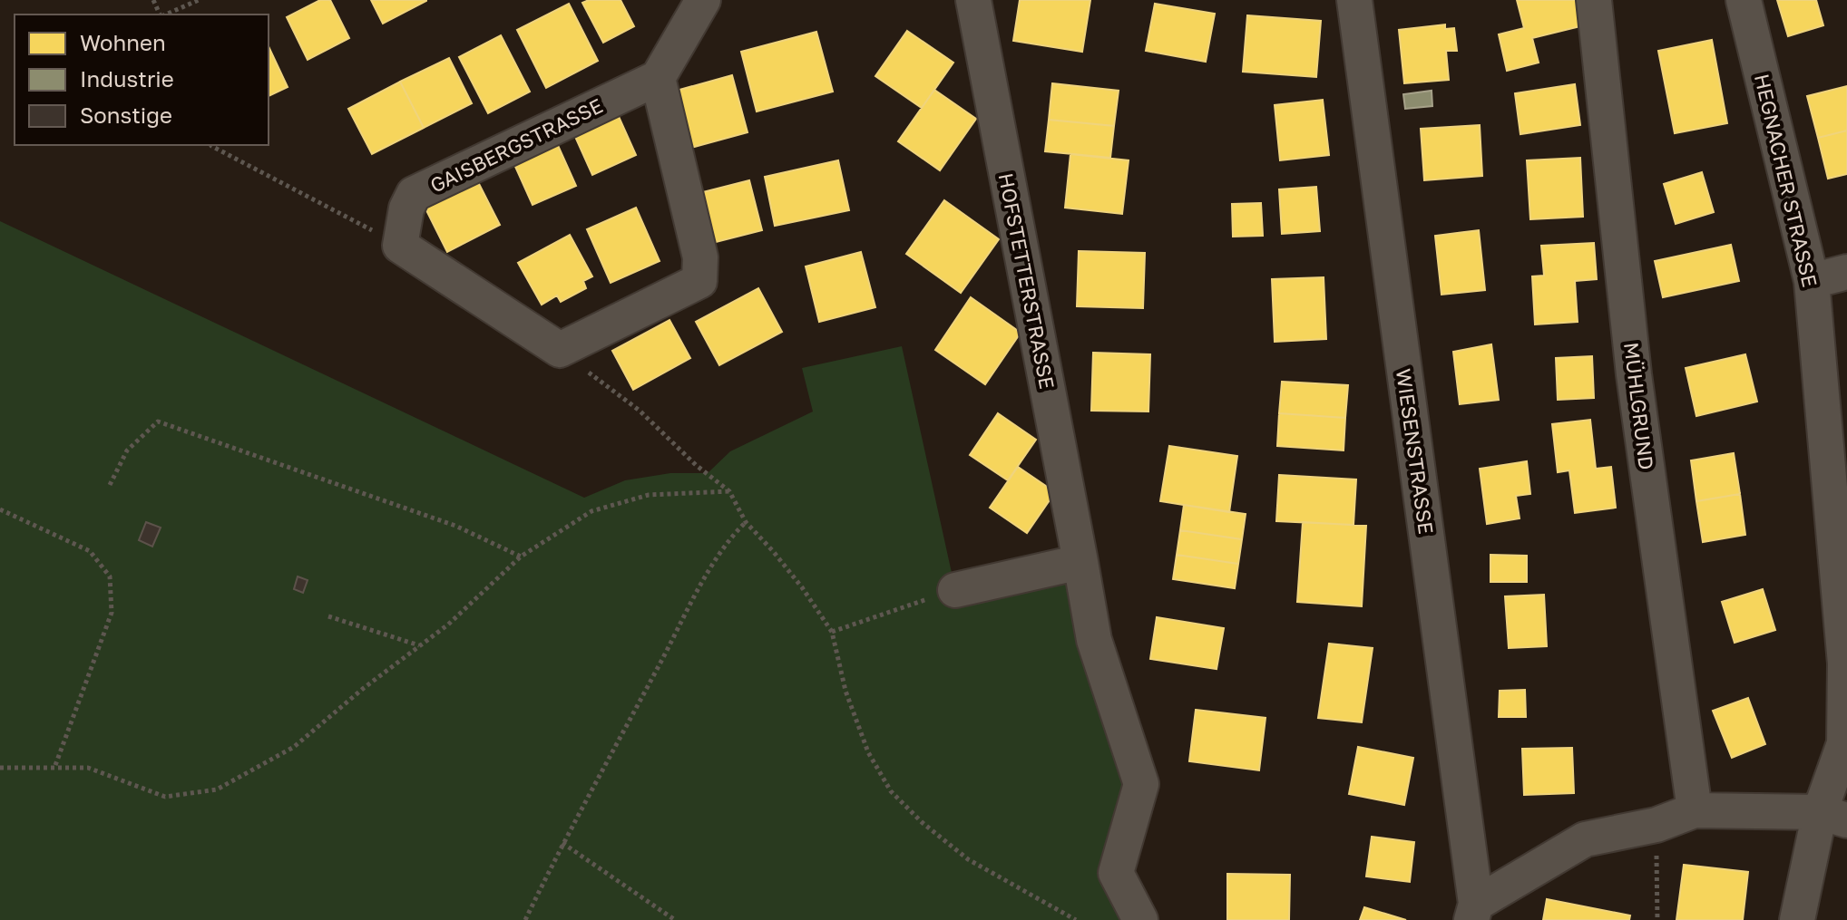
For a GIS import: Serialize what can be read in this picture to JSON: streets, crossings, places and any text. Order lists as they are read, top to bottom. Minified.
{"streets":{"street":["GAISBERGSTRASSE","HEGNACHER STRASSE","HOFSTETTERSTRASSE","MÜHLGRUND","WIESENSTRASSE"]},"legend":["Wohnen","Industrie","Sonstige"]}
